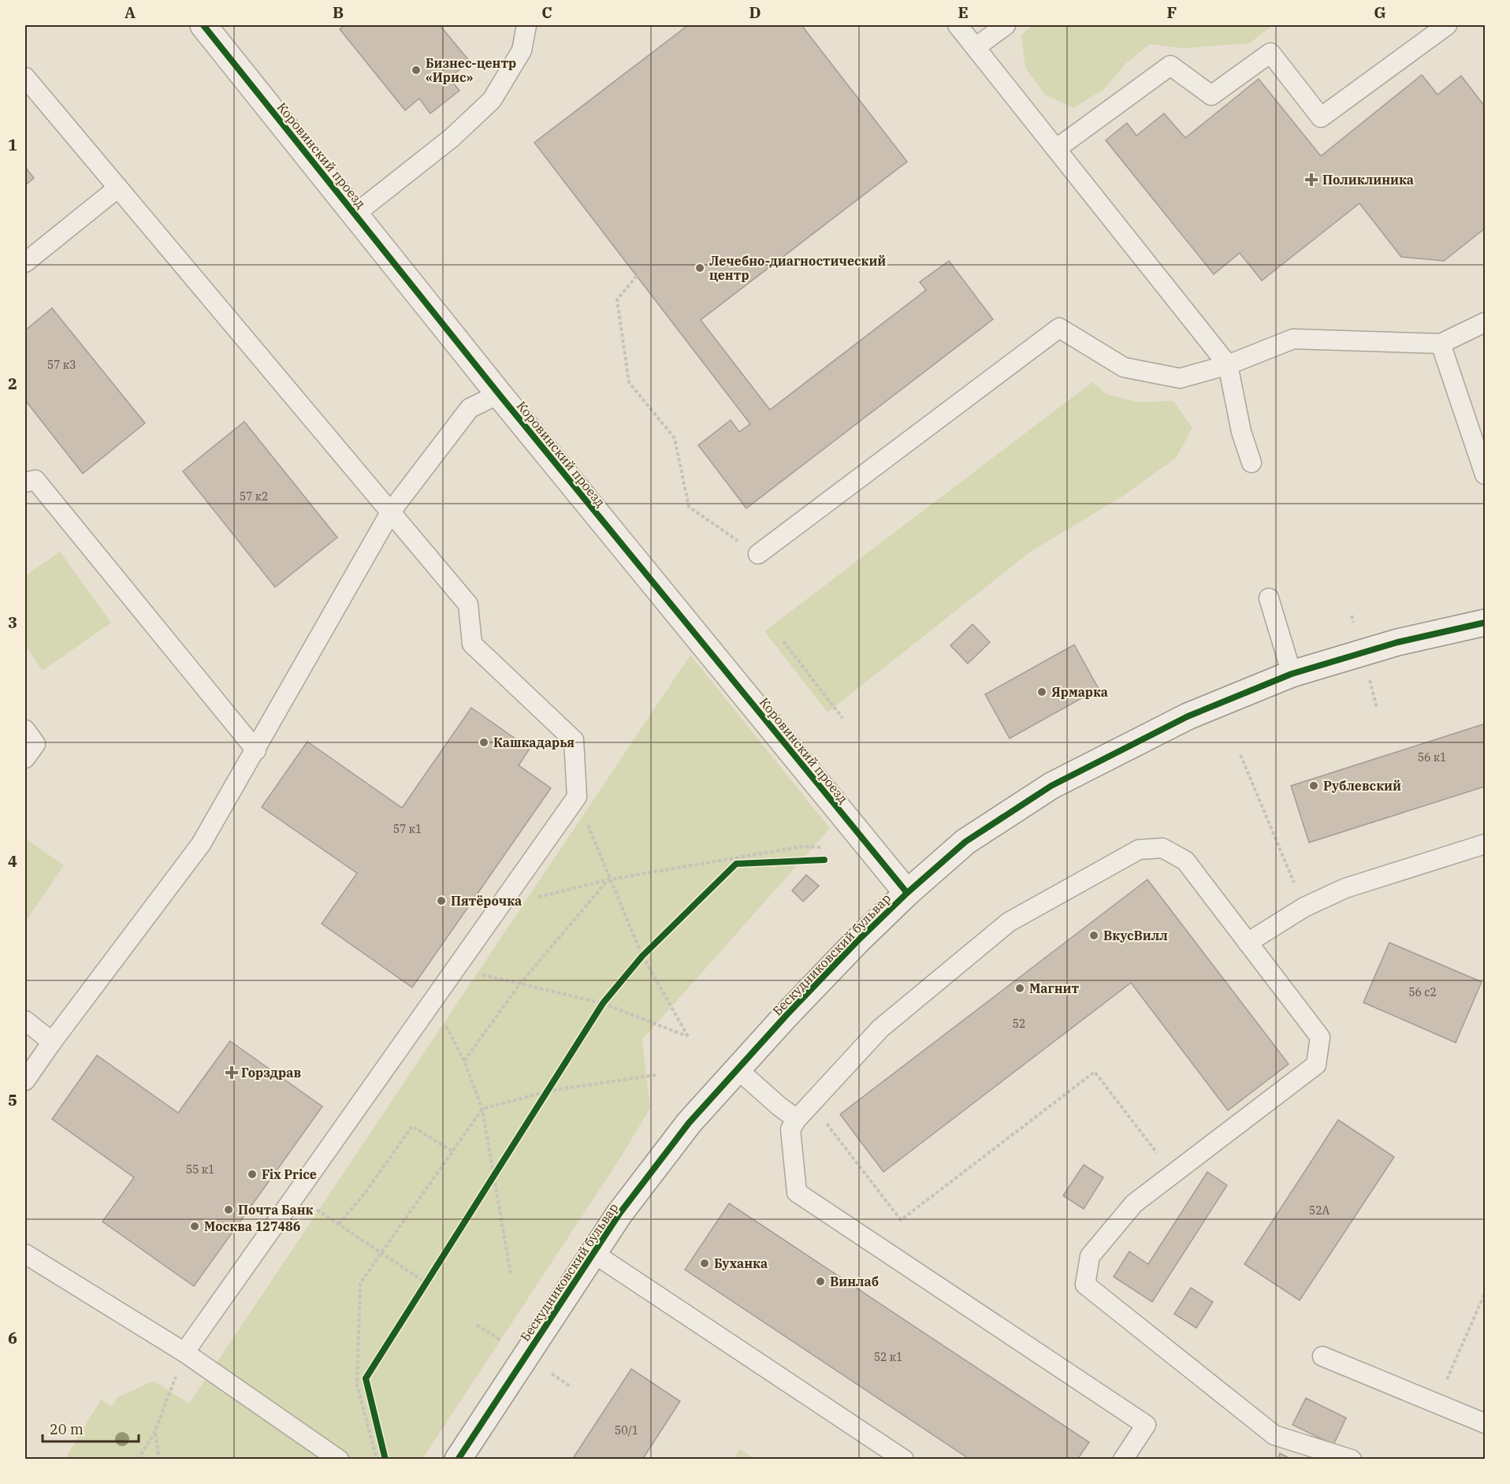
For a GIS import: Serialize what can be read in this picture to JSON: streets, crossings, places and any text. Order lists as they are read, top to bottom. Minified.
{"streets":{"street":["Коровинский проезд","Бескудниковский бульвар"]},"crossings":[["Коровинский проезд","Бескудниковский бульвар"]],"places":{"other":["Бизнес-центр «Ирис»","Лечебно-диагностический центр","Ярмарка","Кашкадарья","Рублевский","Пятёрочка","ВкусВилл","Магнит","Fix Price","Почта Банк","Москва 127486","Буханка","Винлаб"],"health":["Поликлиника","Горздрав"]},"house_numbers":["57 к3","57 к2","56 к1","57 к1","56 с2","52","55 к1","52А","52 к1","50/1"],"scale_bar":"20 m","grid":{"columns":["A","B","C","D","E","F","G"],"rows":["1","2","3","4","5","6"]}}
